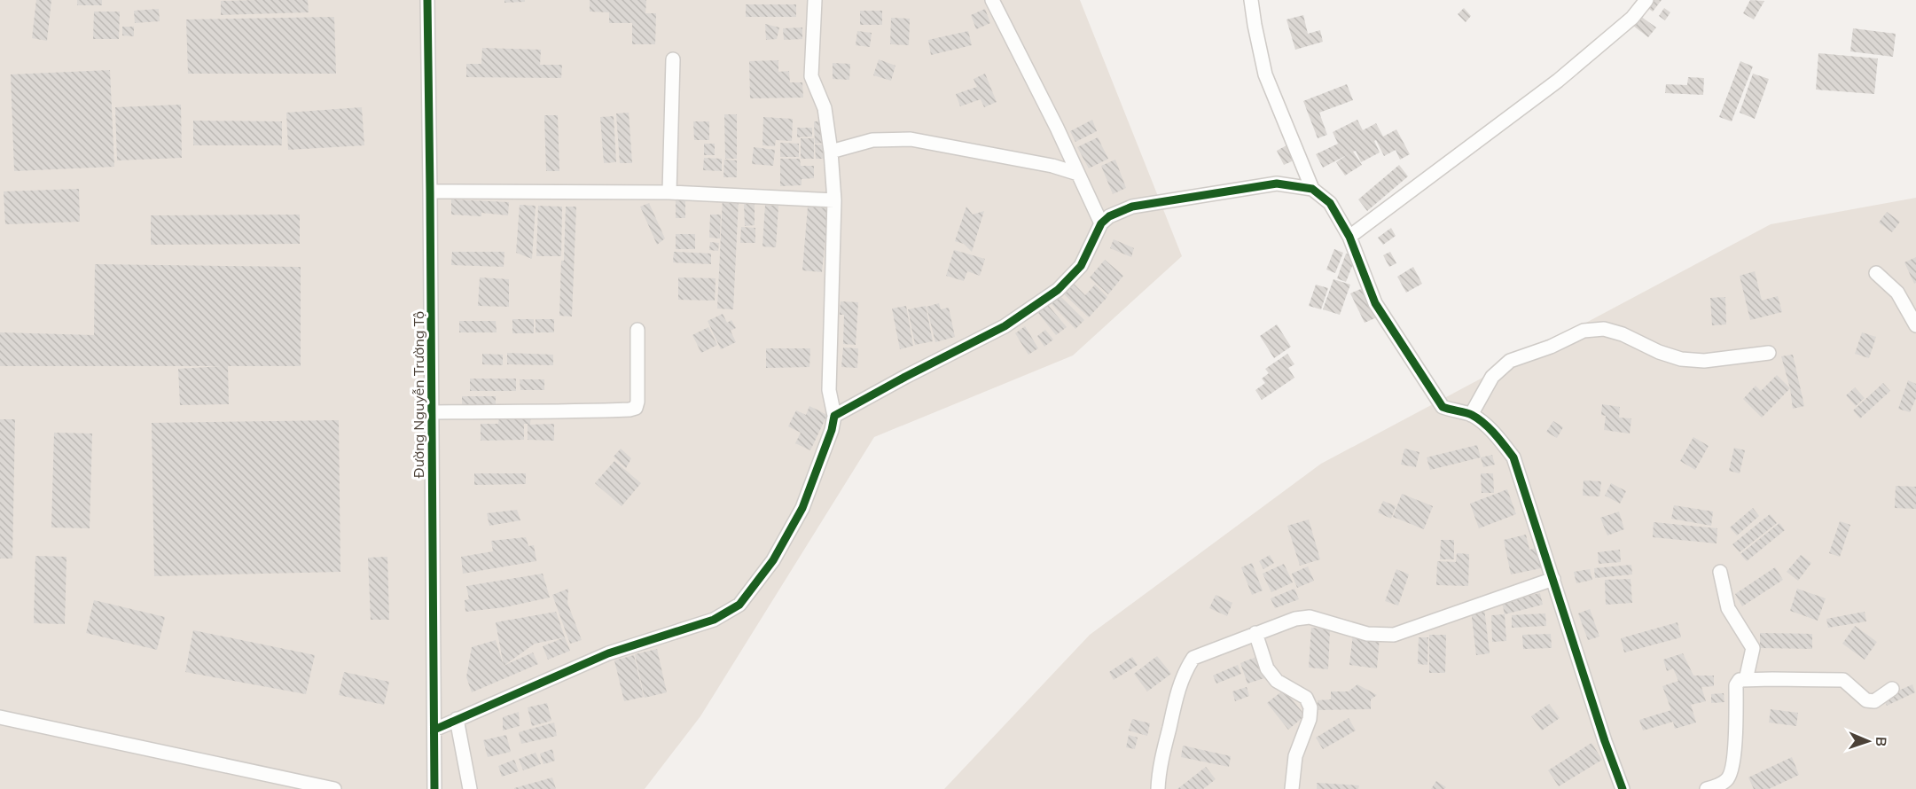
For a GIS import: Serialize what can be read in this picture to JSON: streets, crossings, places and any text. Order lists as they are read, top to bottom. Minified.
{"streets":{"street":["Đường Nguyễn Trường Tộ"]},"north":"right"}
